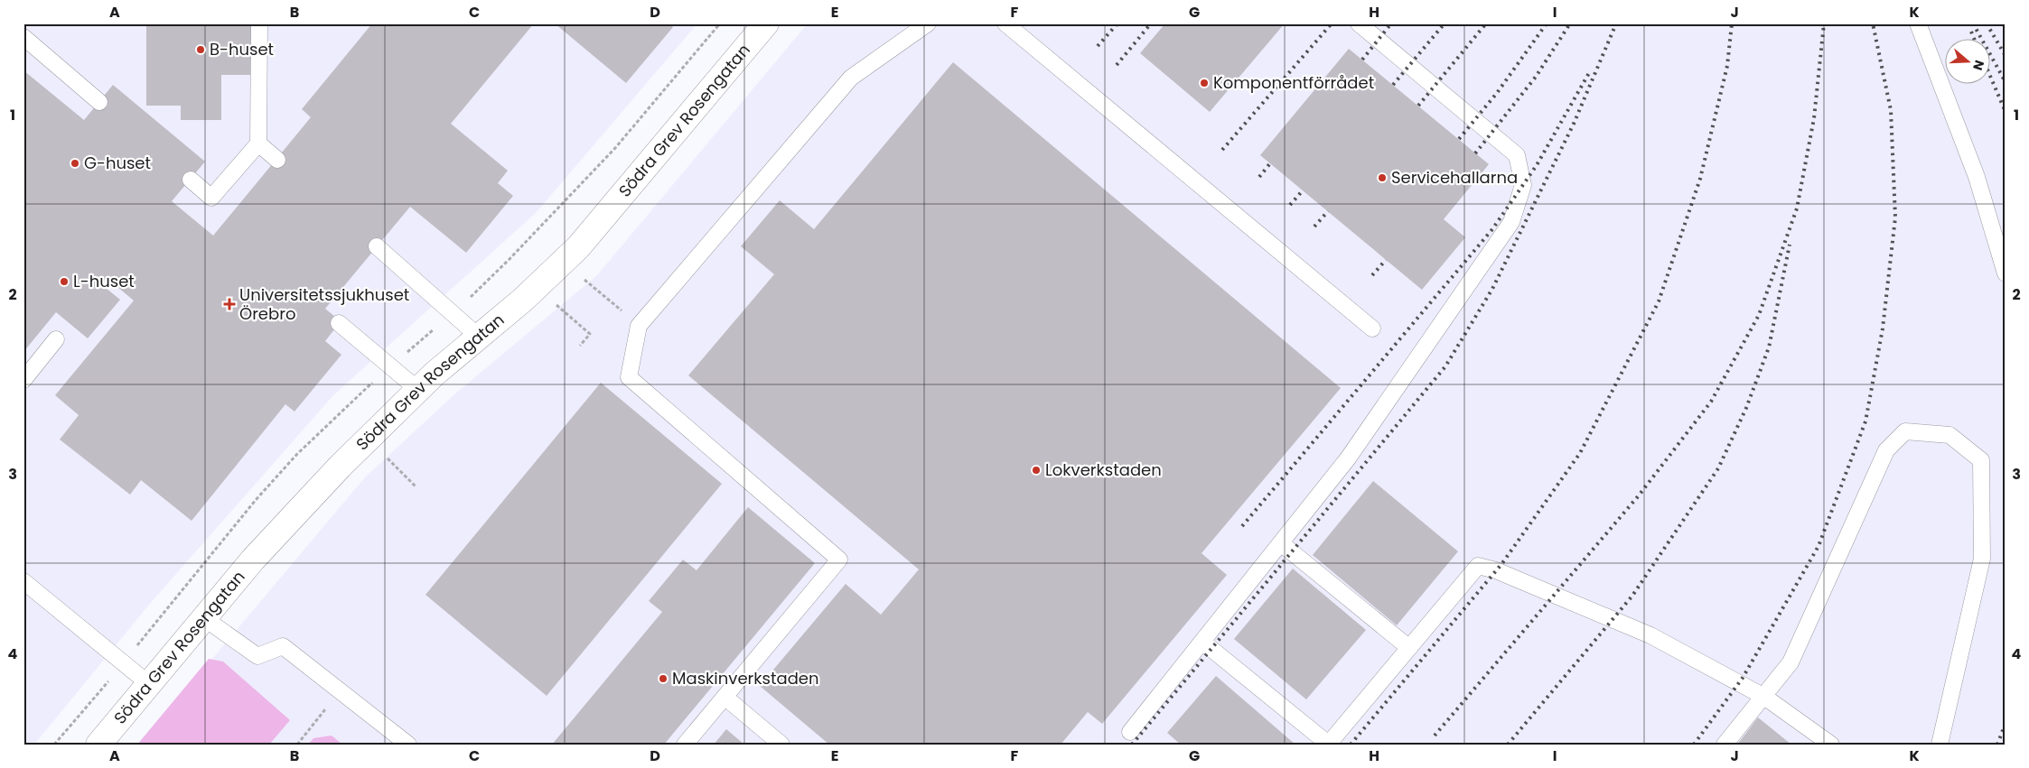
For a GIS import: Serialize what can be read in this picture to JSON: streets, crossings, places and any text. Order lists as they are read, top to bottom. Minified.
{"streets":{"street":["Södra Grev Rosengatan"]},"places":{"other":["B-huset","Komponentförrådet","G-huset","Servicehallarna","L-huset","Lokverkstaden","Maskinverkstaden"],"health":["Universitetssjukhuset Örebro"]},"north":"right","grid":{"columns":["A","B","C","D","E","F","G","H","I","J","K"],"rows":["1","2","3","4"]}}
